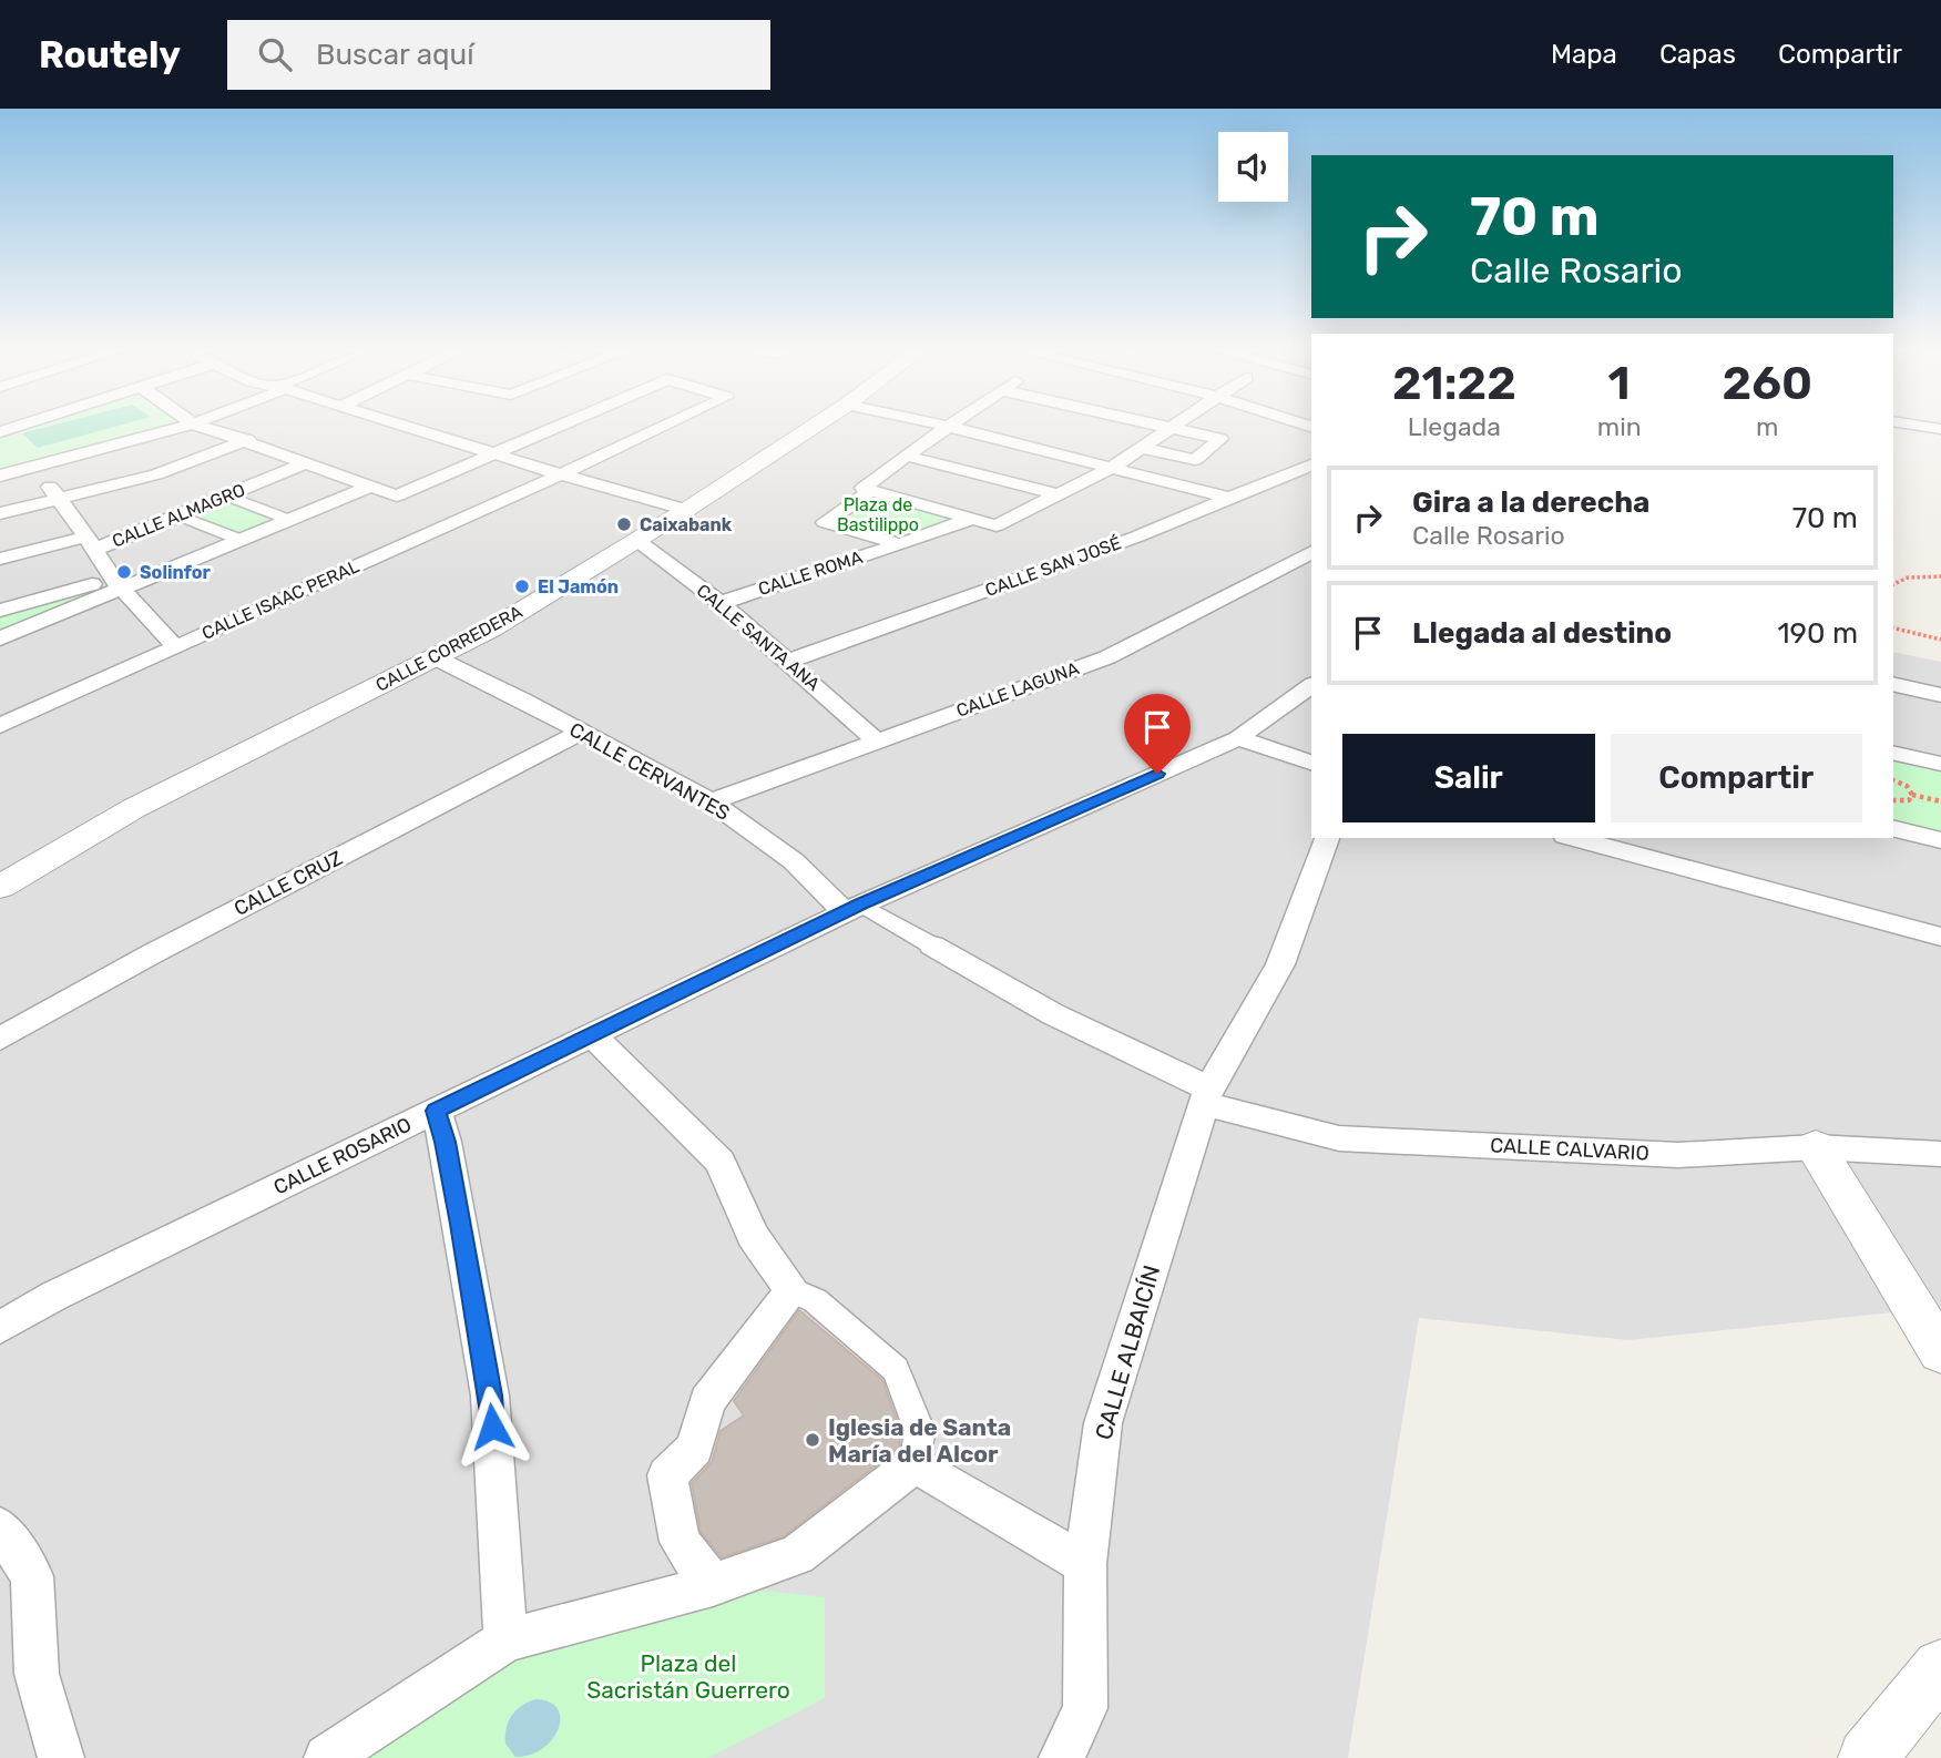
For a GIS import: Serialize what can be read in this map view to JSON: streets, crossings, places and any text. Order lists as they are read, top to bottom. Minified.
{"streets":{"street":["CALLE ALMAGRO","CALLE SAN JOSÉ","CALLE ROMA","CALLE ISAAC PERAL","CALLE SANTA ANA","CALLE CORREDERA","CALLE LAGUNA","CALLE CERVANTES","CALLE CRUZ","CALLE CALVARIO","CALLE ROSARIO","CALLE ALBAICÍN"]},"crossings":[["CALLE SAN JOSÉ","CALLE SANTA ANA"],["CALLE ROMA","CALLE SANTA ANA"],["CALLE SANTA ANA","CALLE CORREDERA"],["CALLE SANTA ANA","CALLE LAGUNA"],["CALLE CORREDERA","CALLE CERVANTES"],["CALLE LAGUNA","CALLE CERVANTES"],["CALLE CERVANTES","CALLE CRUZ"],["CALLE CERVANTES","CALLE ROSARIO"],["CALLE CALVARIO","CALLE ALBAICÍN"]],"parks":["Plaza de Bastilippo","Plaza del Sacristán Guerrero"],"places":["Caixabank","Solinfor","El Jamón","Iglesia de Santa María del Alcor"],"page":{"header":"Routely","search":"Buscar aquí","nav":["Mapa","Capas","Compartir"],"turn":["70 m","Calle Rosario"],"eta":["21:22","Llegada","1","min","260","m"],"list":[{"name":"Gira a la derecha","note":"Calle Rosario","value":"70 m"},{"name":"Llegada al destino","value":"190 m"}],"buttons":["Salir","Compartir"]}}
